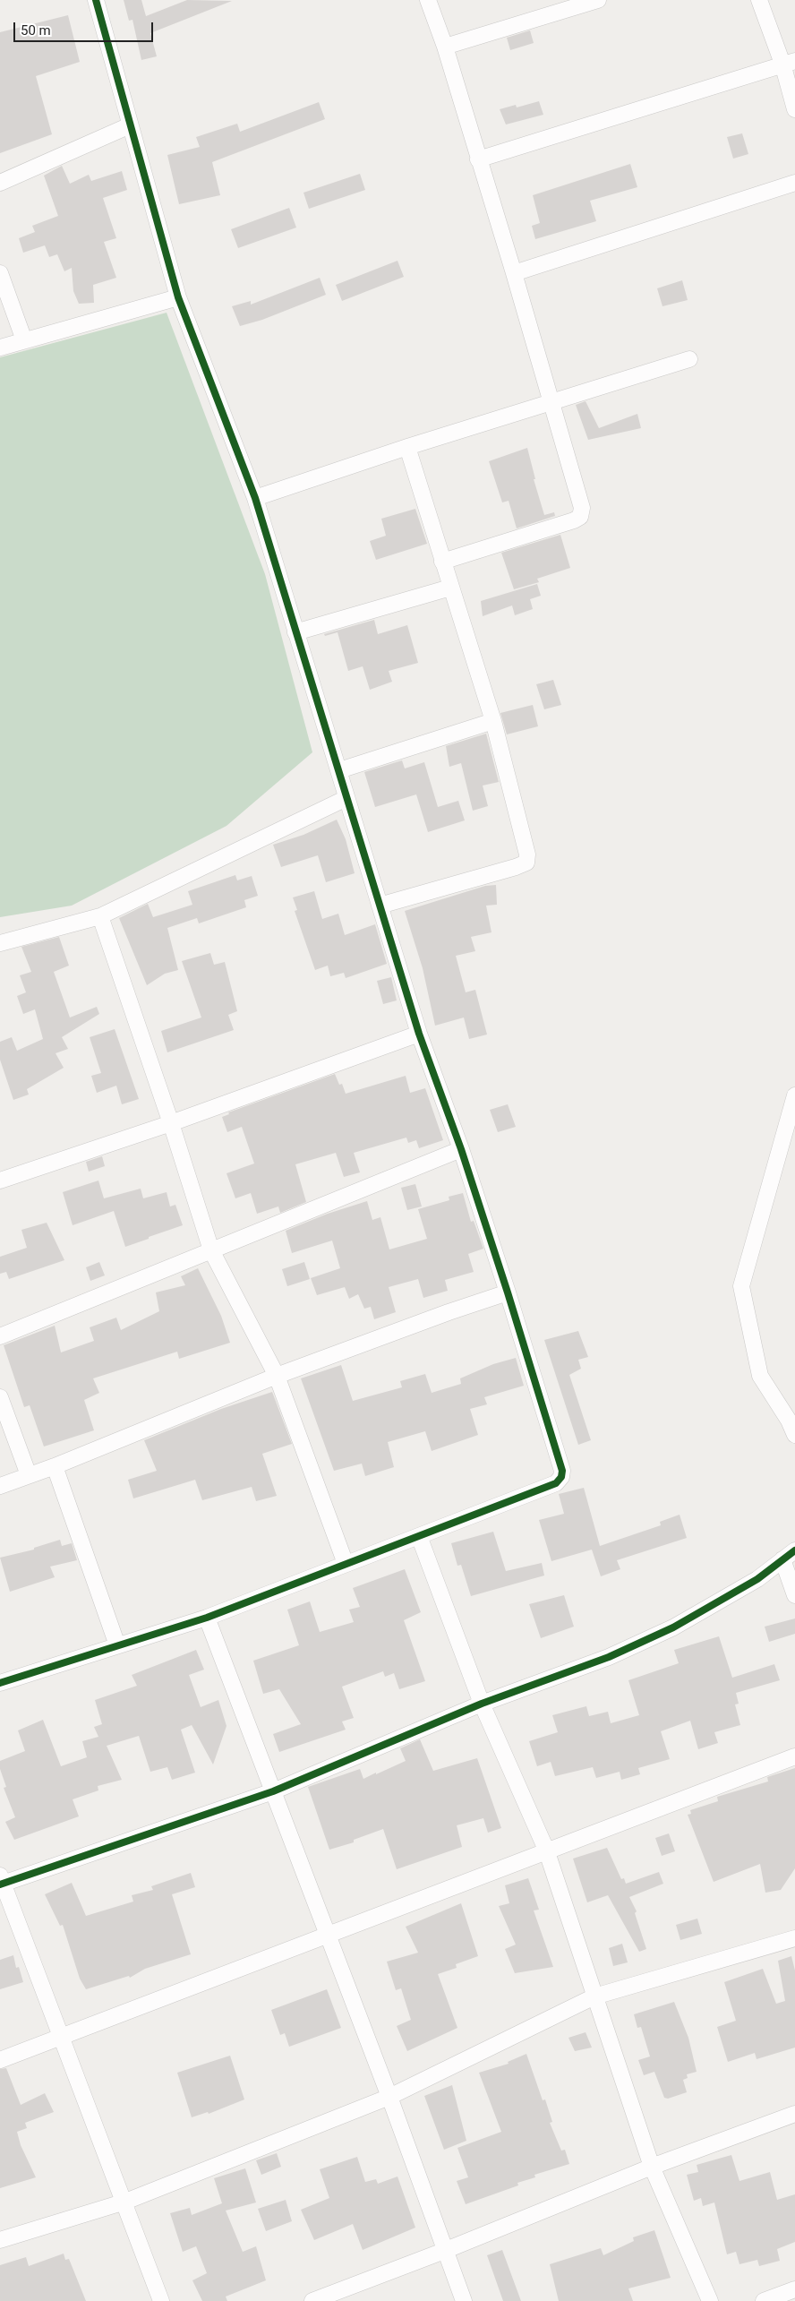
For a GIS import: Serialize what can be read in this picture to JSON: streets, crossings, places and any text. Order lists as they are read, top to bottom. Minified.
{"scale_bar":"50 m"}
